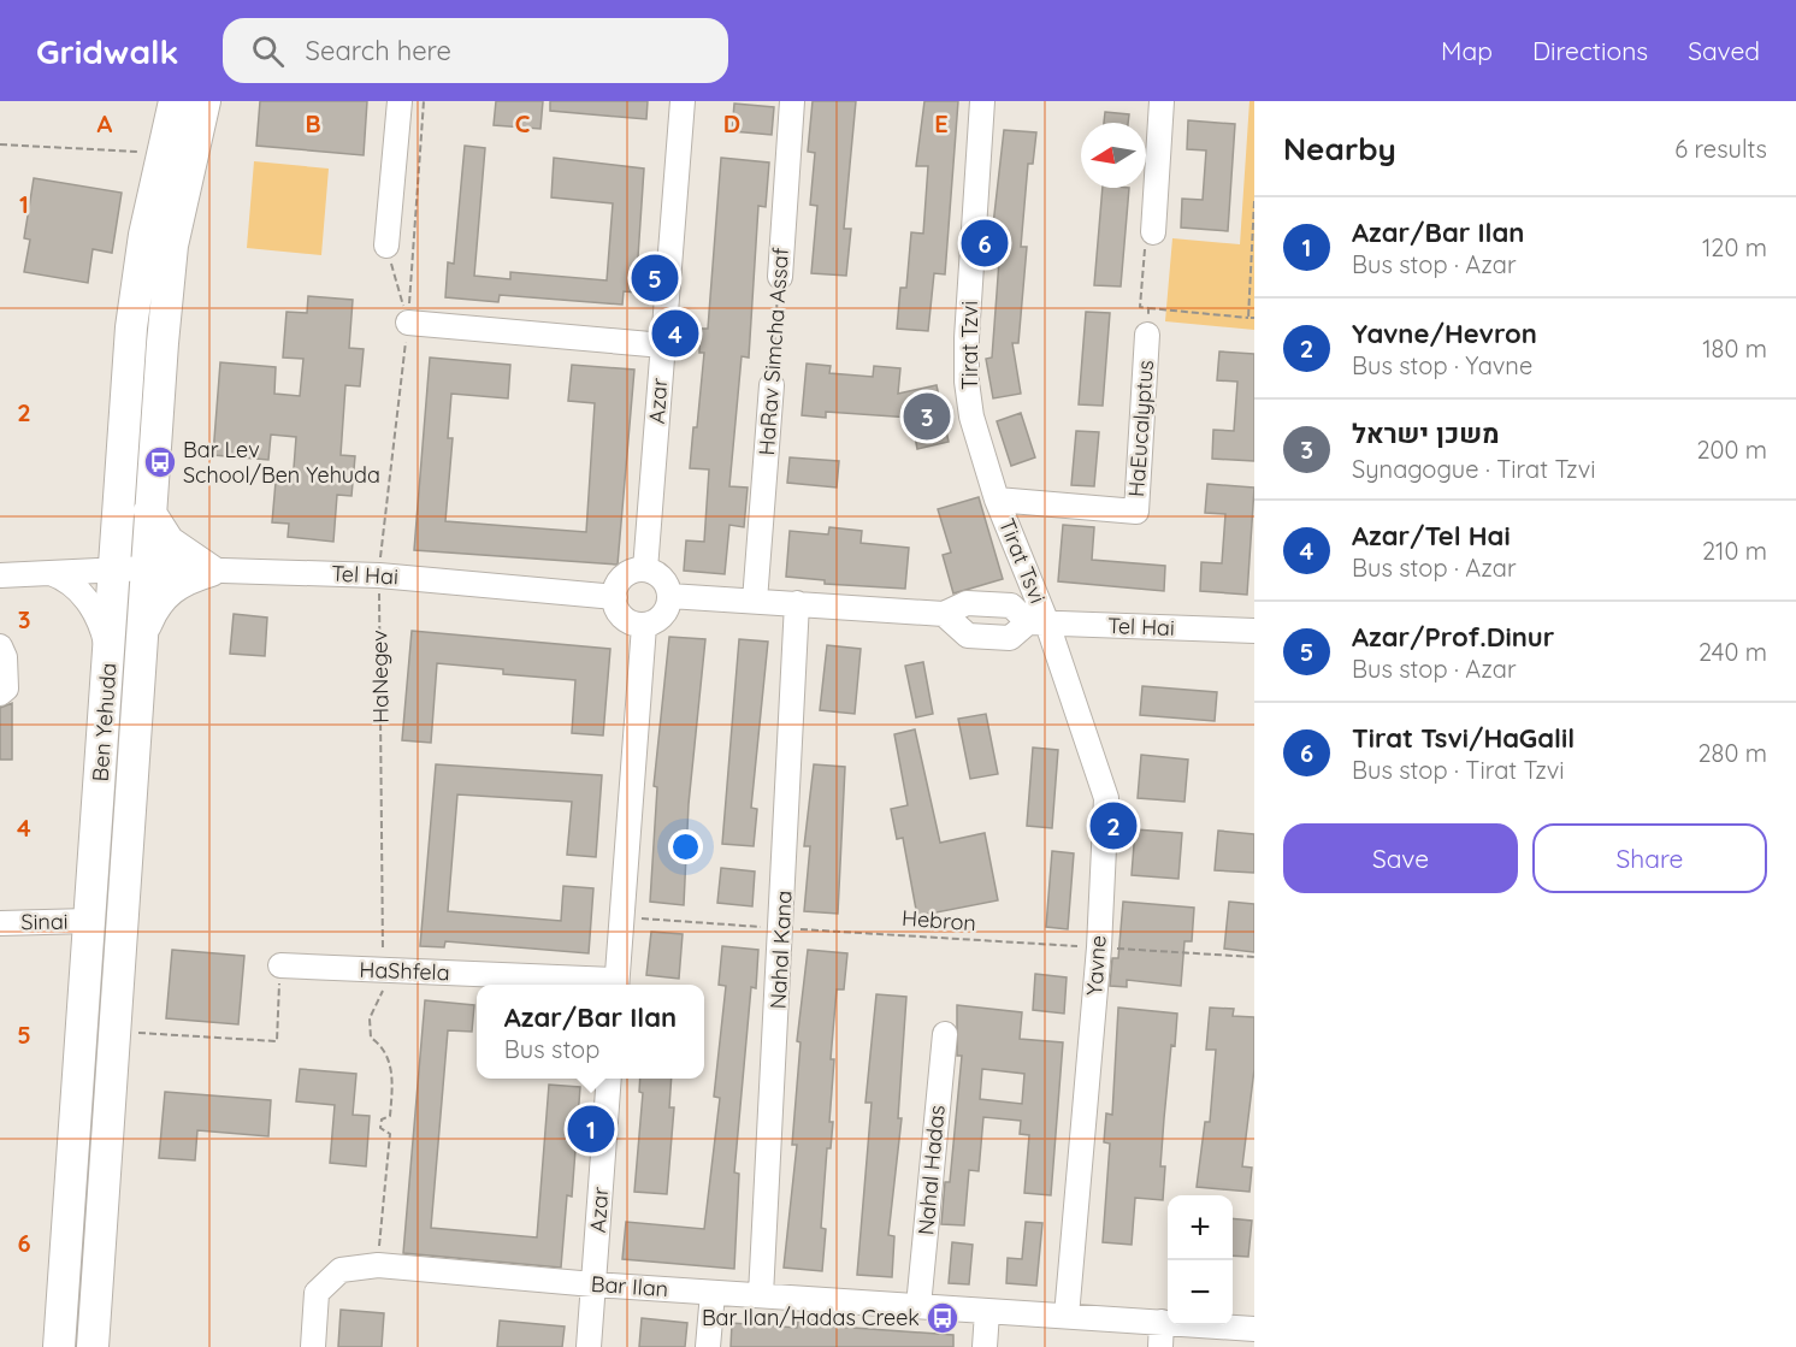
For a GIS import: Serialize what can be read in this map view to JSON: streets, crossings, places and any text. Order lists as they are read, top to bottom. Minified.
{"streets":{"main road":["Ben Yehuda"],"street":["Tirat Tzvi","HaRav Simcha Assaf","Azar","HaEucalyptus","Tirat Tsvi","Tel Hai","Sinai","Nahal Kana","Yavne","HaShfela","Nahal Hadas","Bar Ilan"],"path":["HaNegev","Hebron"]},"crossings":[["Tirat Tzvi","HaEucalyptus"],["Tirat Tzvi","Tirat Tsvi"],["HaRav Simcha Assaf","Tel Hai"],["Azar","Tel Hai"],["Azar","Bar Ilan"],["HaEucalyptus","Tirat Tsvi"],["Tirat Tsvi","Tel Hai"],["Tirat Tsvi","Yavne"],["Tel Hai","HaNegev"],["Tel Hai","Ben Yehuda"],["Tel Hai","Nahal Kana"],["Tel Hai","Yavne"],["HaNegev","HaShfela"],["HaNegev","Bar Ilan"],["Ben Yehuda","Sinai"],["Hebron","Nahal Kana"],["Hebron","Yavne"],["Nahal Kana","Bar Ilan"],["Yavne","Bar Ilan"],["Nahal Hadas","Bar Ilan"]],"places":{"bus stop":["Bar Lev School/Ben Yehuda","Bar Ilan/Hadas Creek"]},"north":"left","page":{"header":"Gridwalk","search":"Search here","nav":["Map","Directions","Saved"],"heading":["Nearby","6 results"],"list":[{"mark":"1","name":"Azar/Bar Ilan","note":"Bus stop · Azar","value":"120 m"},{"mark":"2","name":"Yavne/Hevron","note":"Bus stop · Yavne","value":"180 m"},{"mark":"3","name":"משכן ישראל","note":"Synagogue · Tirat Tzvi","value":"200 m"},{"mark":"4","name":"Azar/Tel Hai","note":"Bus stop · Azar","value":"210 m"},{"mark":"5","name":"Azar/Prof.Dinur","note":"Bus stop · Azar","value":"240 m"},{"mark":"6","name":"Tirat Tsvi/HaGalil","note":"Bus stop · Tirat Tzvi","value":"280 m"}],"pins":["6","5","4","3","2","1"],"buttons":["Save","Share"],"popup":["Azar/Bar Ilan","Bus stop"],"map_buttons":["+","−"]},"grid":{"columns":["A","B","C","D","E"],"rows":["1","2","3","4","5","6"]}}
